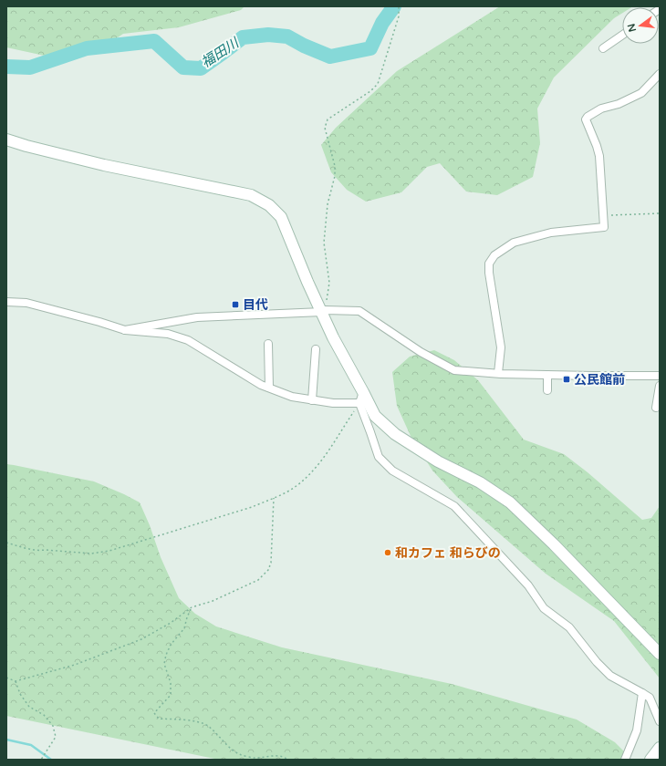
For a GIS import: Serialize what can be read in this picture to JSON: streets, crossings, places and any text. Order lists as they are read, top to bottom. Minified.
{"water":["福田川"],"places":{"transit":["目代","公民館前"],"other":["和カフェ 和らびの"]},"north":"left"}
